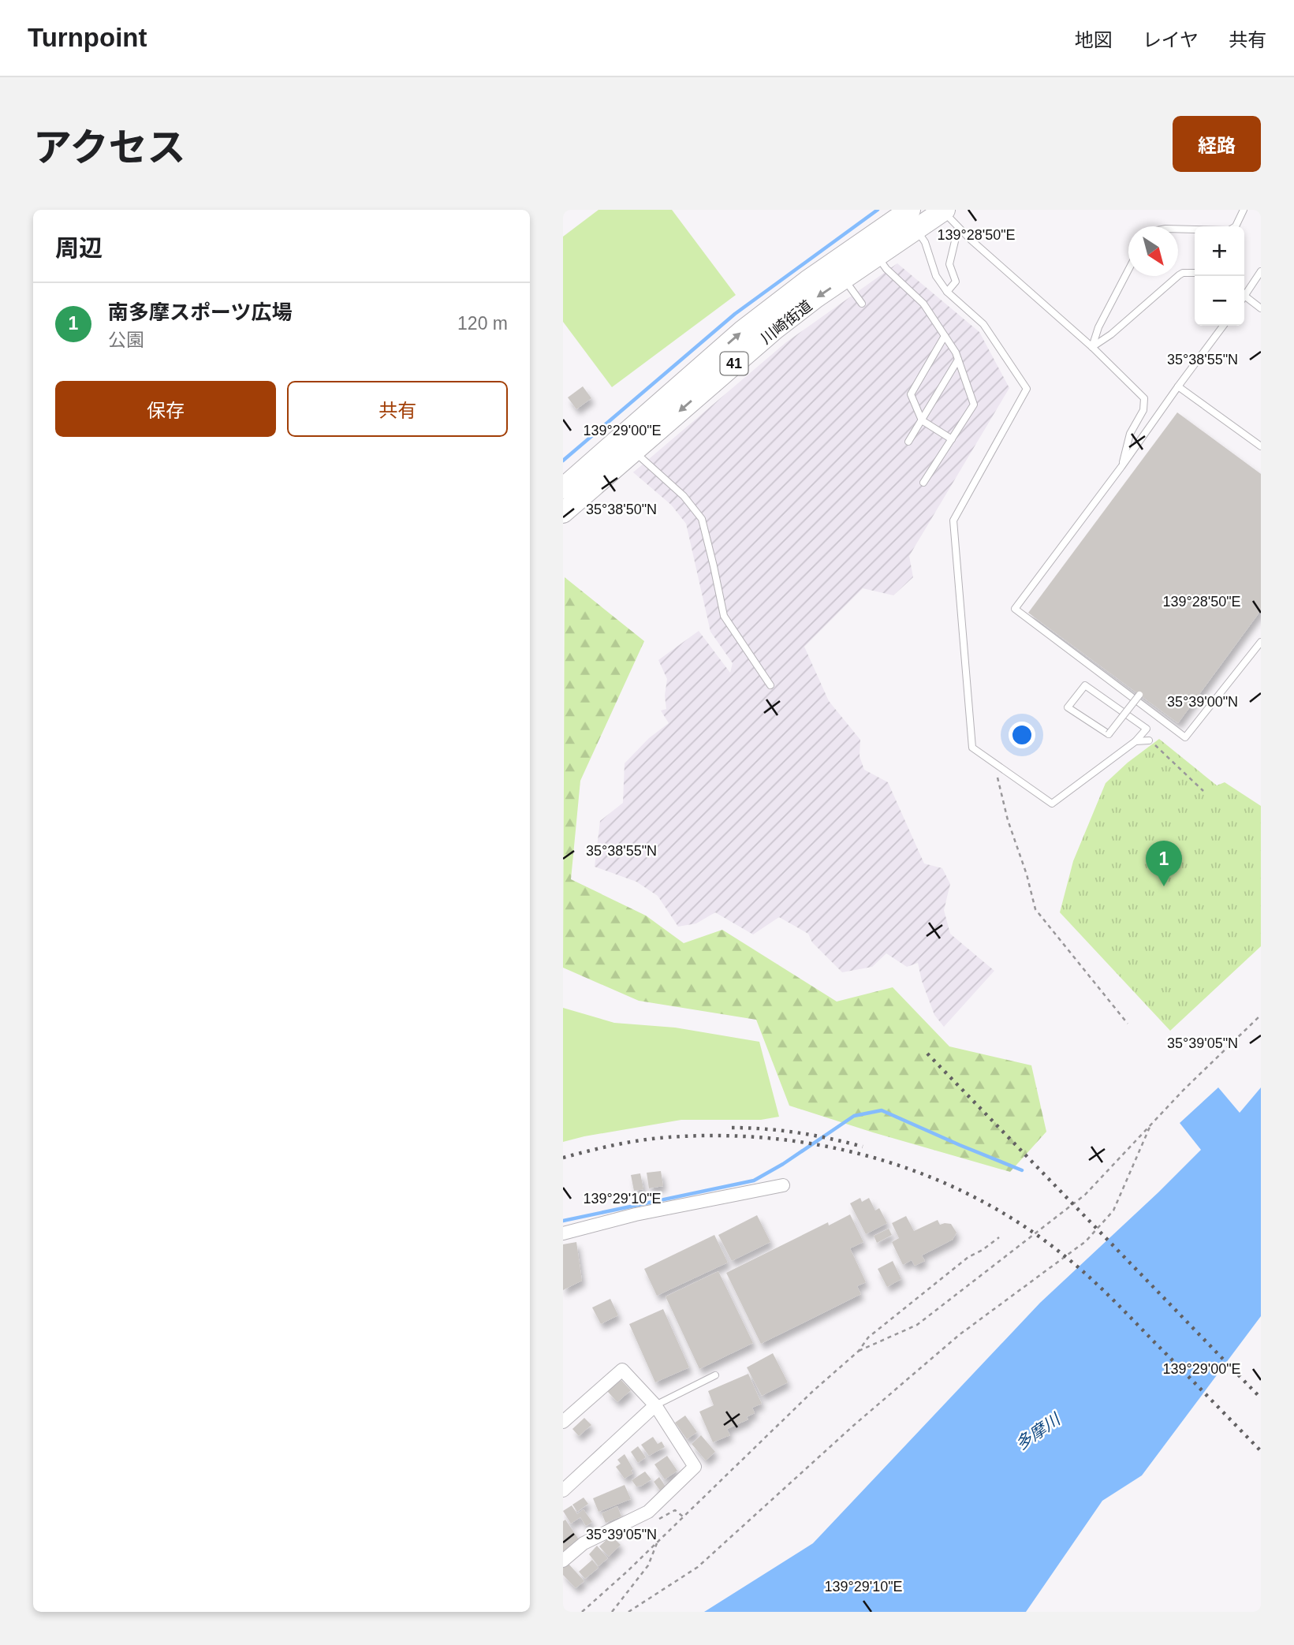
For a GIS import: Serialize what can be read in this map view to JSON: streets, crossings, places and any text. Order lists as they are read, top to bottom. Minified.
{"streets":{"main road":["川崎街道","41"]},"water":["多摩川"],"north":"bottom right","page":{"header":"Turnpoint","nav":["地図","レイヤ","共有"],"title":"アクセス","buttons":["経路",["保存","共有"]],"heading":"周辺","map_buttons":["+","−"],"list":[{"mark":"1","name":"南多摩スポーツ広場","note":"公園","value":"120 m"}],"pins":"1"},"coordinates":["139°28'50\"E","35°38'55\"N","139°29'00\"E","35°38'50\"N","35°39'00\"N","35°39'05\"N","139°29'10\"E"]}
